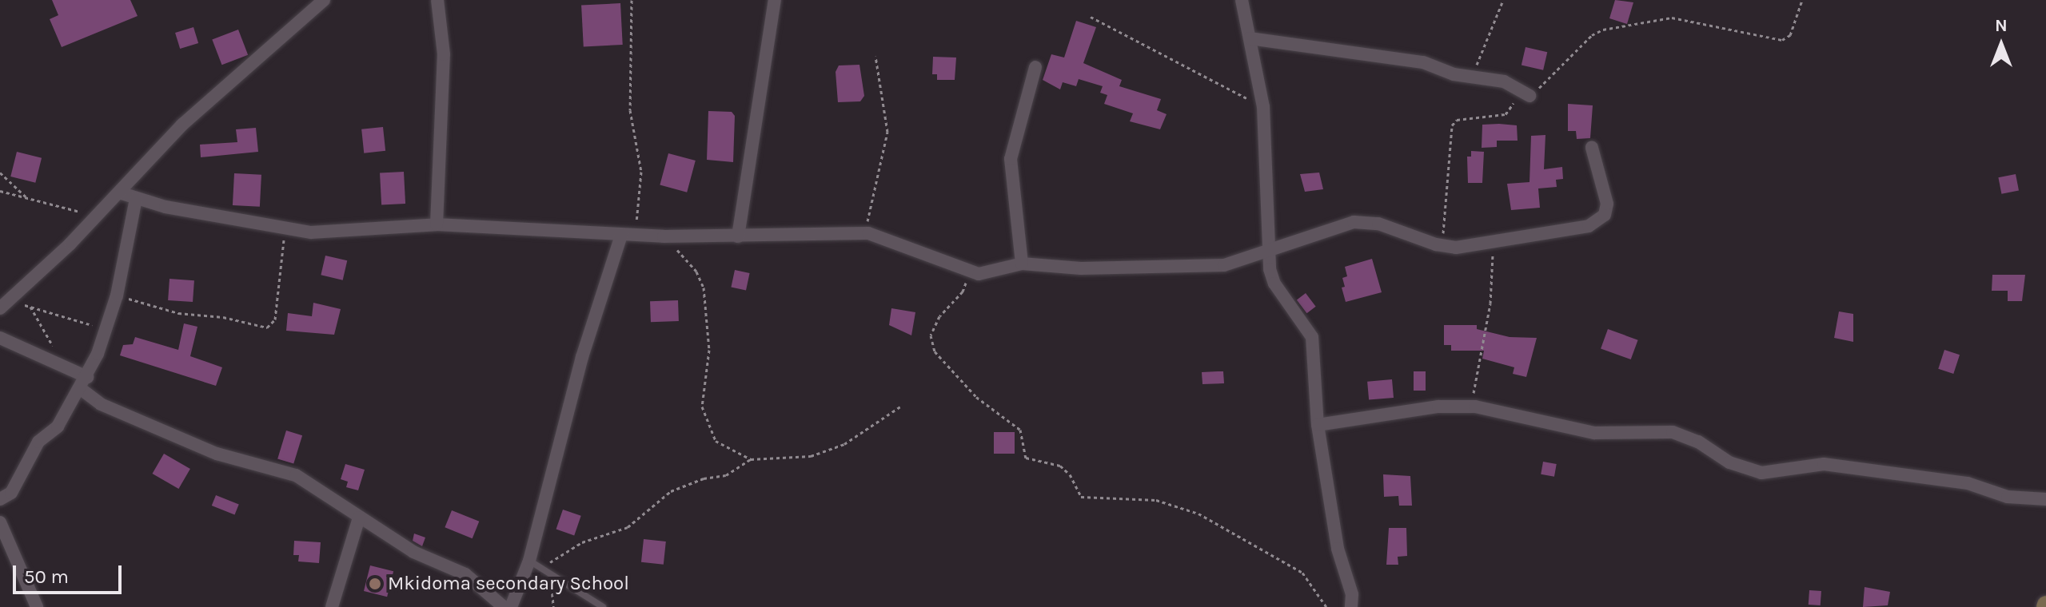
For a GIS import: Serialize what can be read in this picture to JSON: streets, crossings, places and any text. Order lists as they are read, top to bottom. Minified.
{"places":["Mkidoma secondary School"],"scale_bar":"50 m","north":"top"}
